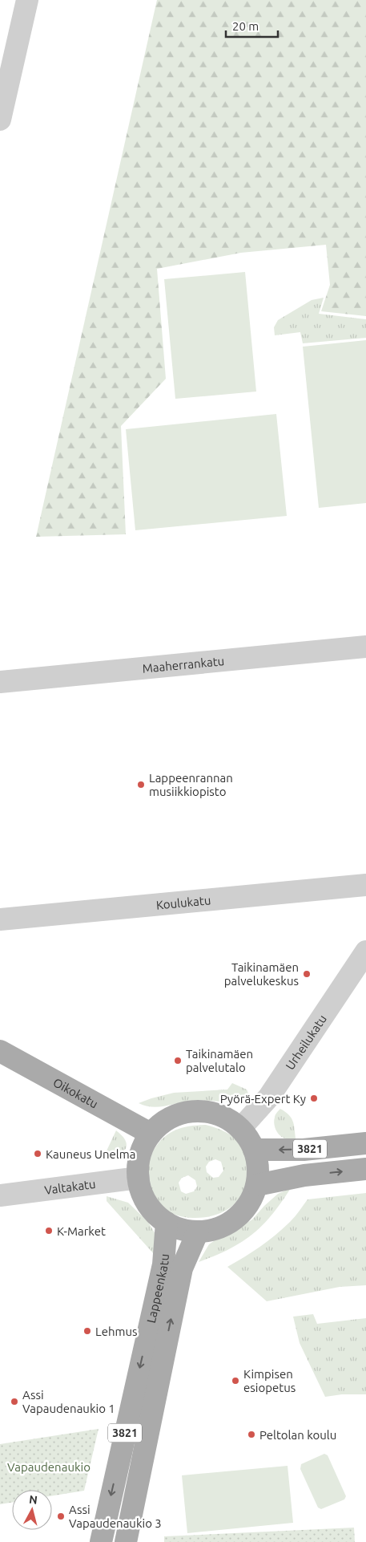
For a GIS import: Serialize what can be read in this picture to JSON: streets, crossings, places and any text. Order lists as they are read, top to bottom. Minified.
{"streets":{"main road":["Oikokatu","3821","Lappeenkatu"],"street":["Maaherrankatu","Koulukatu","Urheilukatu","Valtakatu"]},"crossings":[["Urheilukatu","Oikokatu"],["Urheilukatu","3821"],["Urheilukatu","Valtakatu"],["Urheilukatu","Lappeenkatu"],["Oikokatu","3821"],["Oikokatu","Valtakatu"],["Oikokatu","Lappeenkatu"],["3821","Valtakatu"],["3821","Lappeenkatu"],["Valtakatu","Lappeenkatu"]],"parks":["Vapaudenaukio"],"places":["Lappeenrannan musiikkiopisto","Taikinamäen palvelukeskus","Taikinamäen palvelutalo","Pyörä-Expert Ky","Kauneus Unelma","K-Market","Lehmus","Kimpisen esiopetus","Assi Vapaudenaukio 1","Peltolan koulu","Assi Vapaudenaukio 3"],"scale_bar":"20 m","north":"top"}
